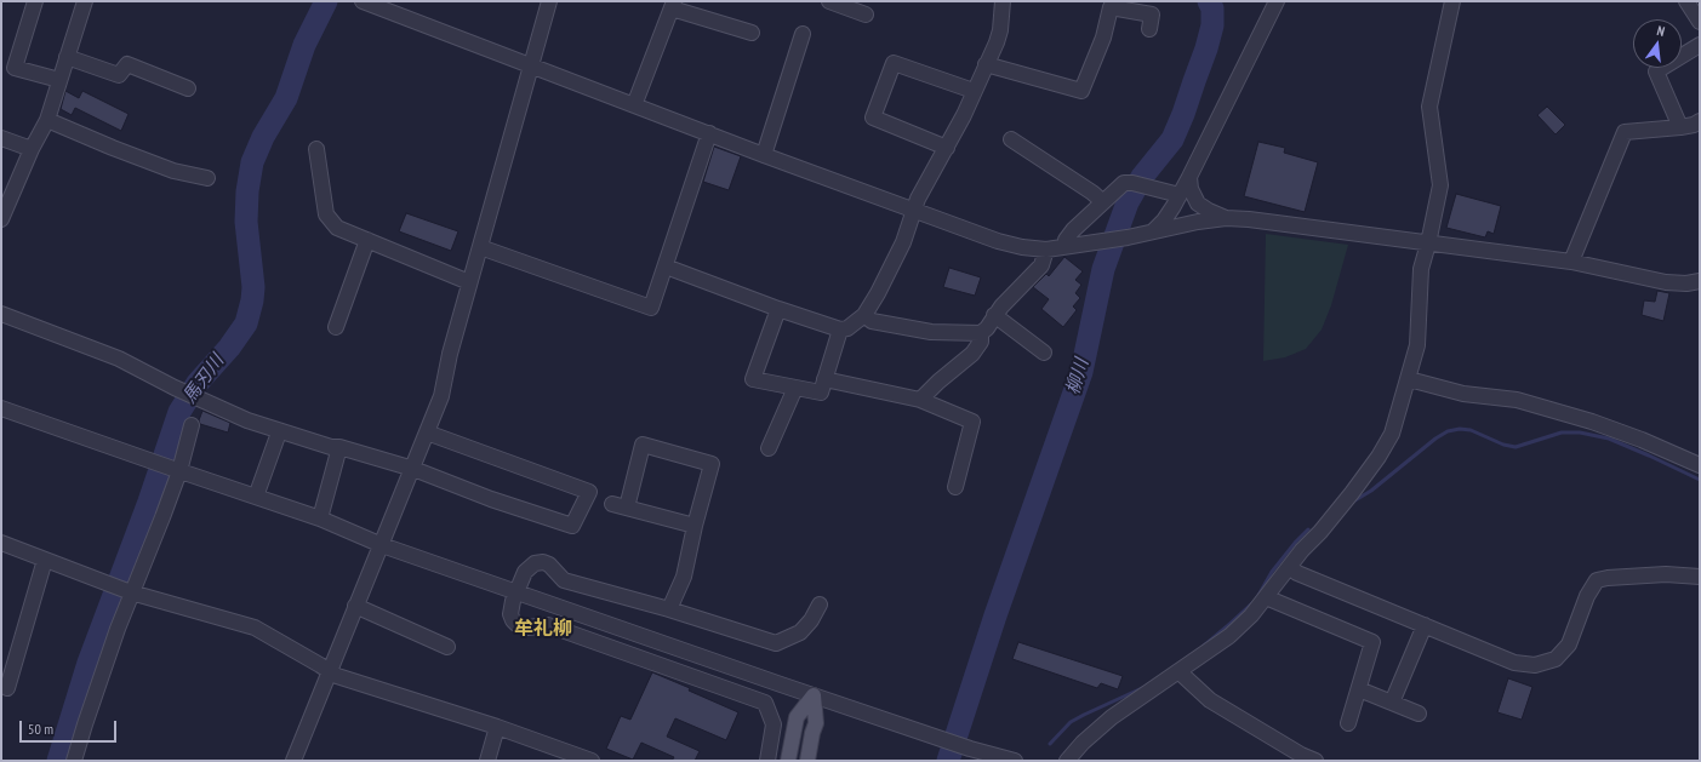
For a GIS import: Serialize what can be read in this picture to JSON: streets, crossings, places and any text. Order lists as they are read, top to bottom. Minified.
{"districts":["牟礼柳"],"water":["柳川","馬刃川"],"scale_bar":"50 m","north":"top"}
